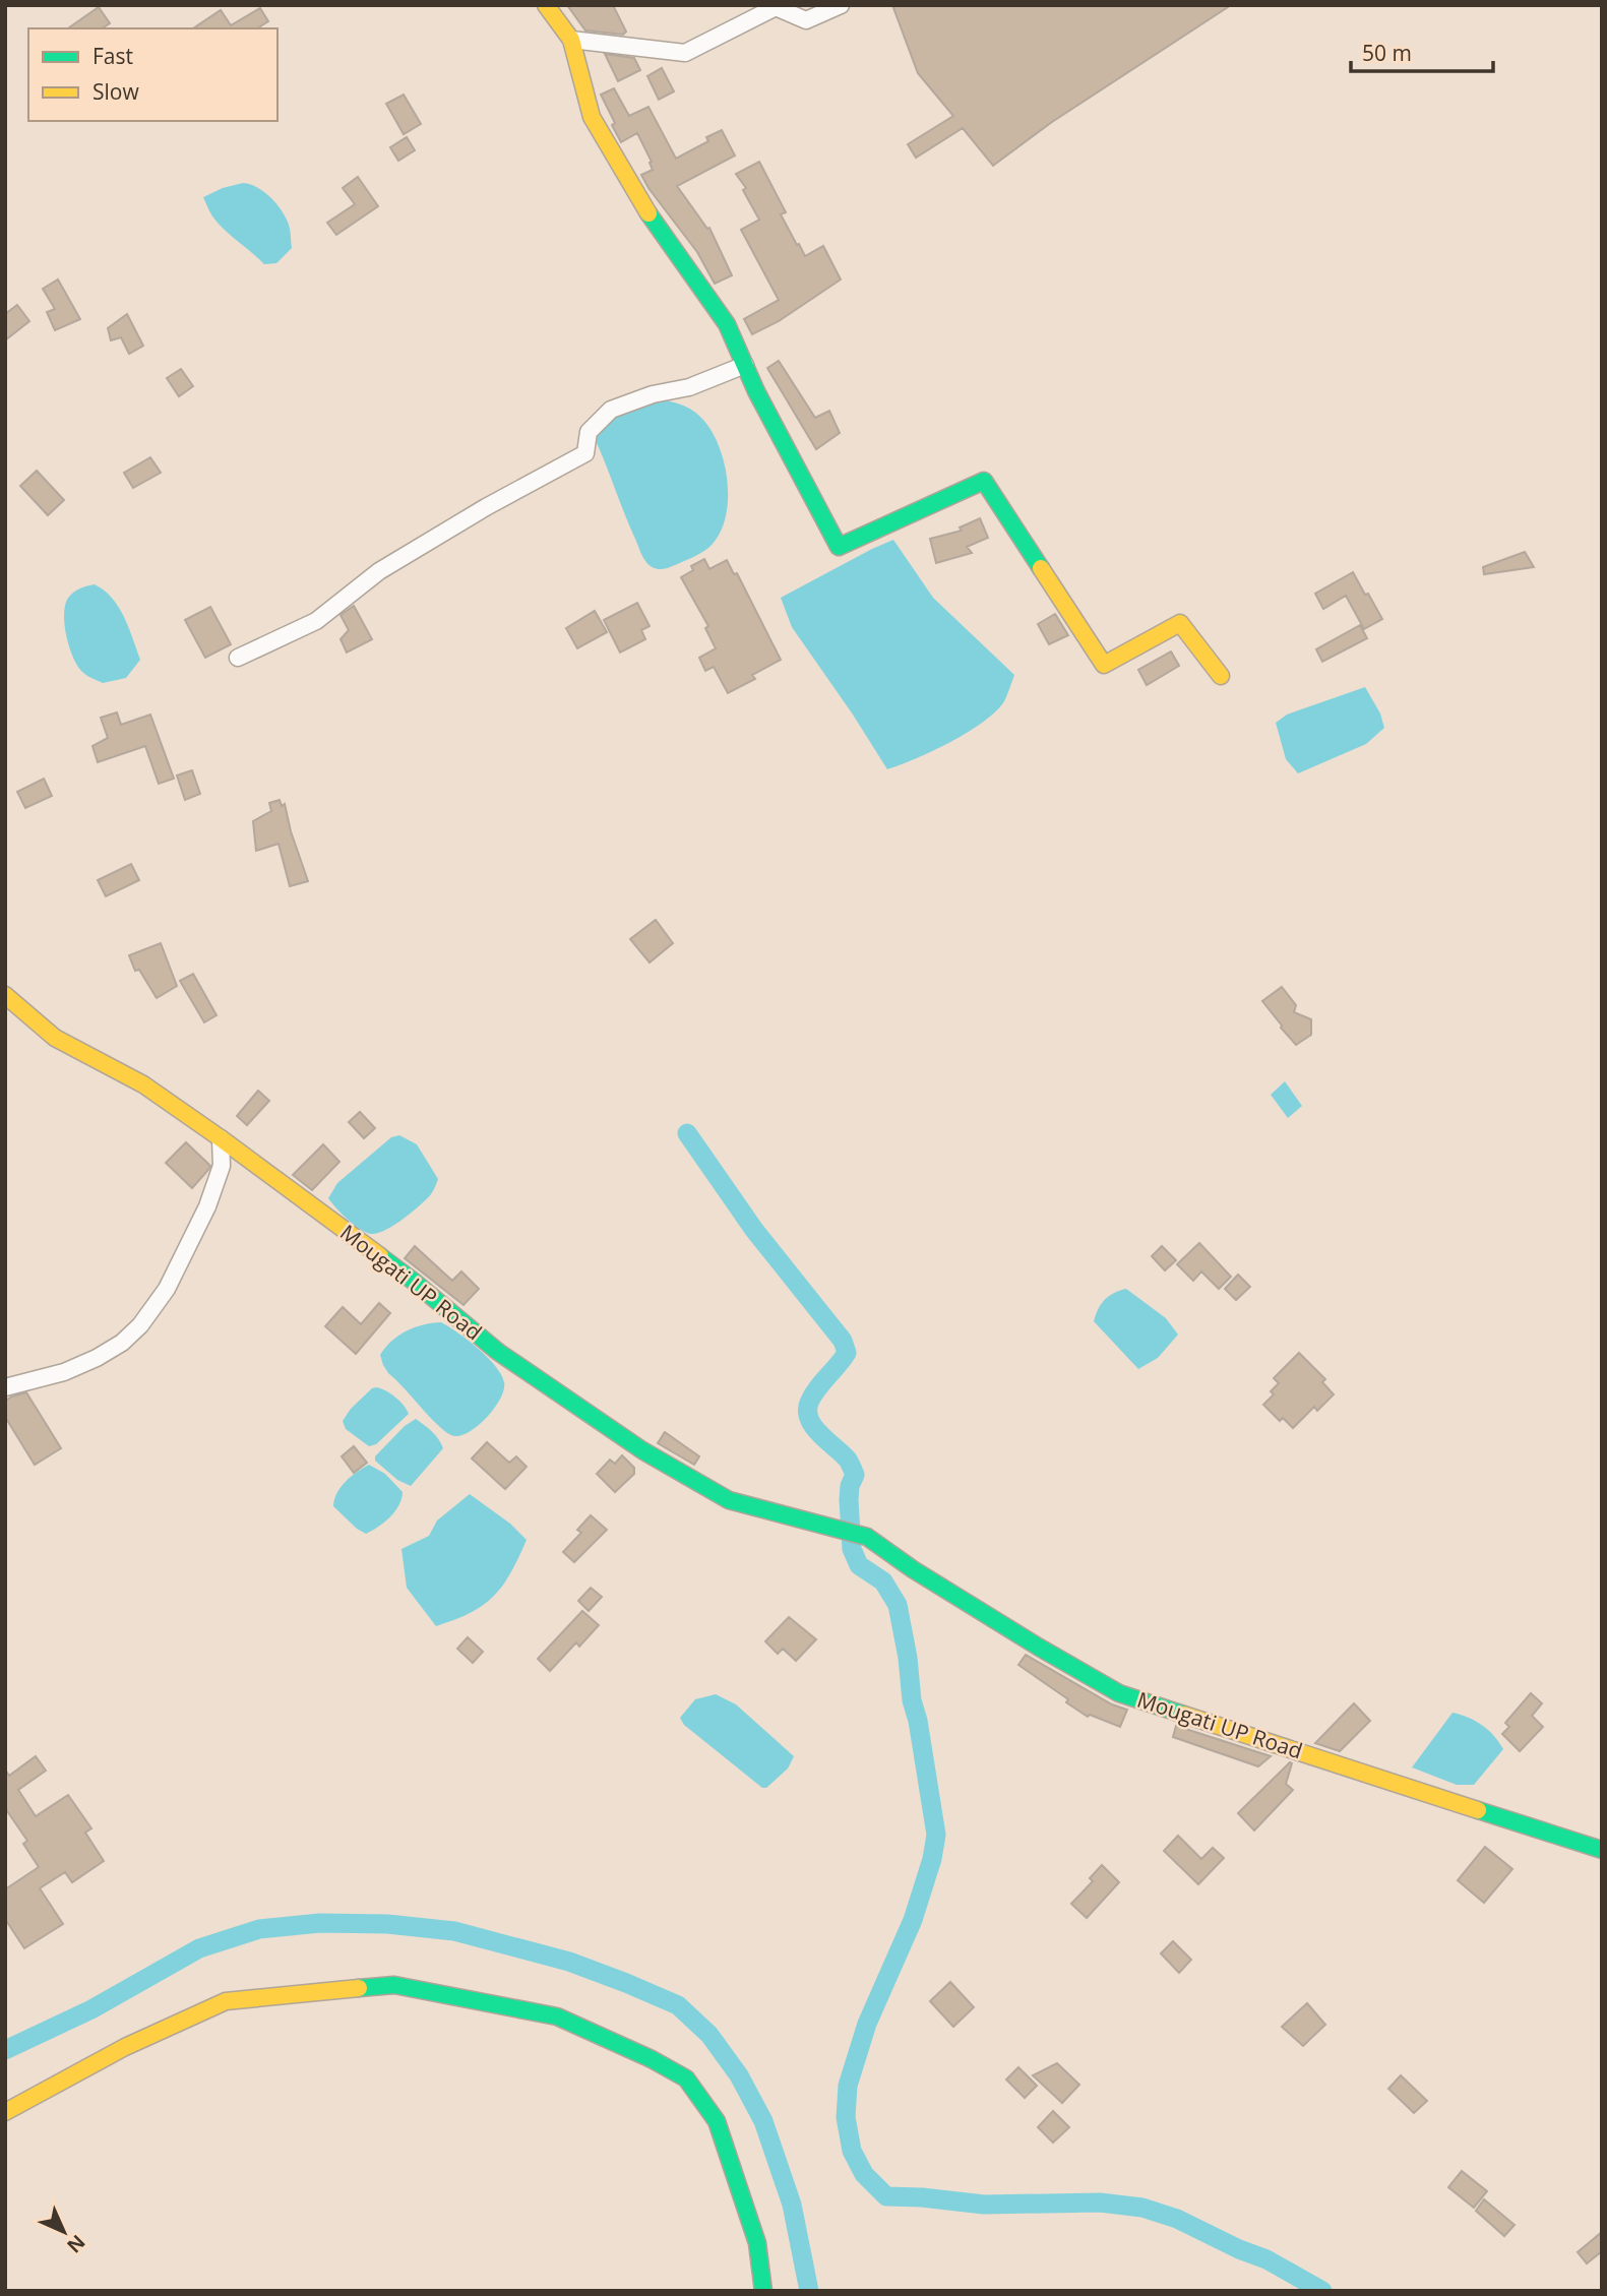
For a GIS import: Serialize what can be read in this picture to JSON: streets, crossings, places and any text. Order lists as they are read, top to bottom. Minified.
{"streets":{"street":["Mougati UP Road"]},"legend":["Fast","Slow"],"scale_bar":"50 m","north":"bottom right"}
